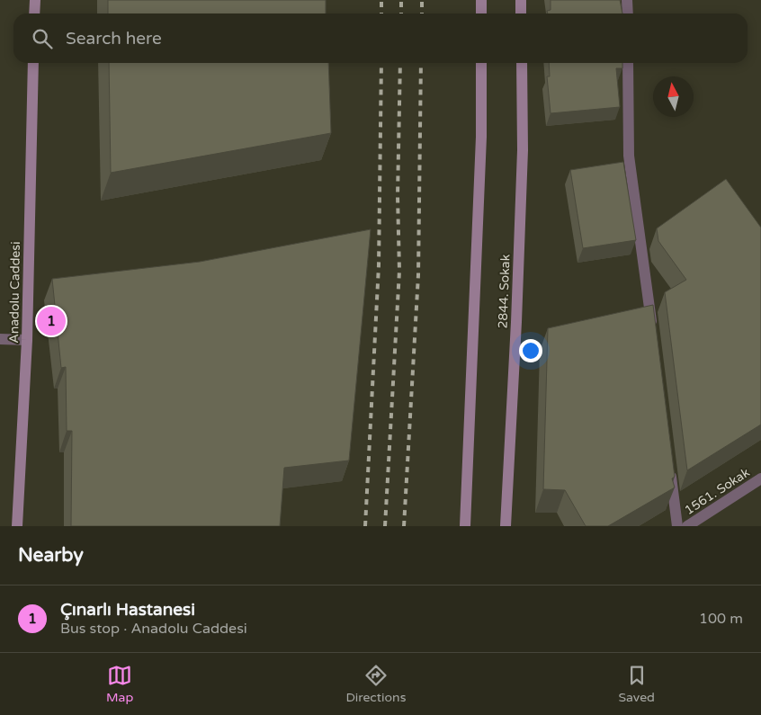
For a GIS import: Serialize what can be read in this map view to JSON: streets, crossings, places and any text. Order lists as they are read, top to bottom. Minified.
{"streets":{"main road":["2844. Sokak","Anadolu Caddesi"],"street":["1561. Sokak"]},"north":"top","page":{"search":"Search here","pins":"1","heading":"Nearby","list":[{"mark":"1","name":"Çınarlı Hastanesi","note":"Bus stop · Anadolu Caddesi","value":"100 m"}],"nav":["Map","Directions","Saved"]}}
